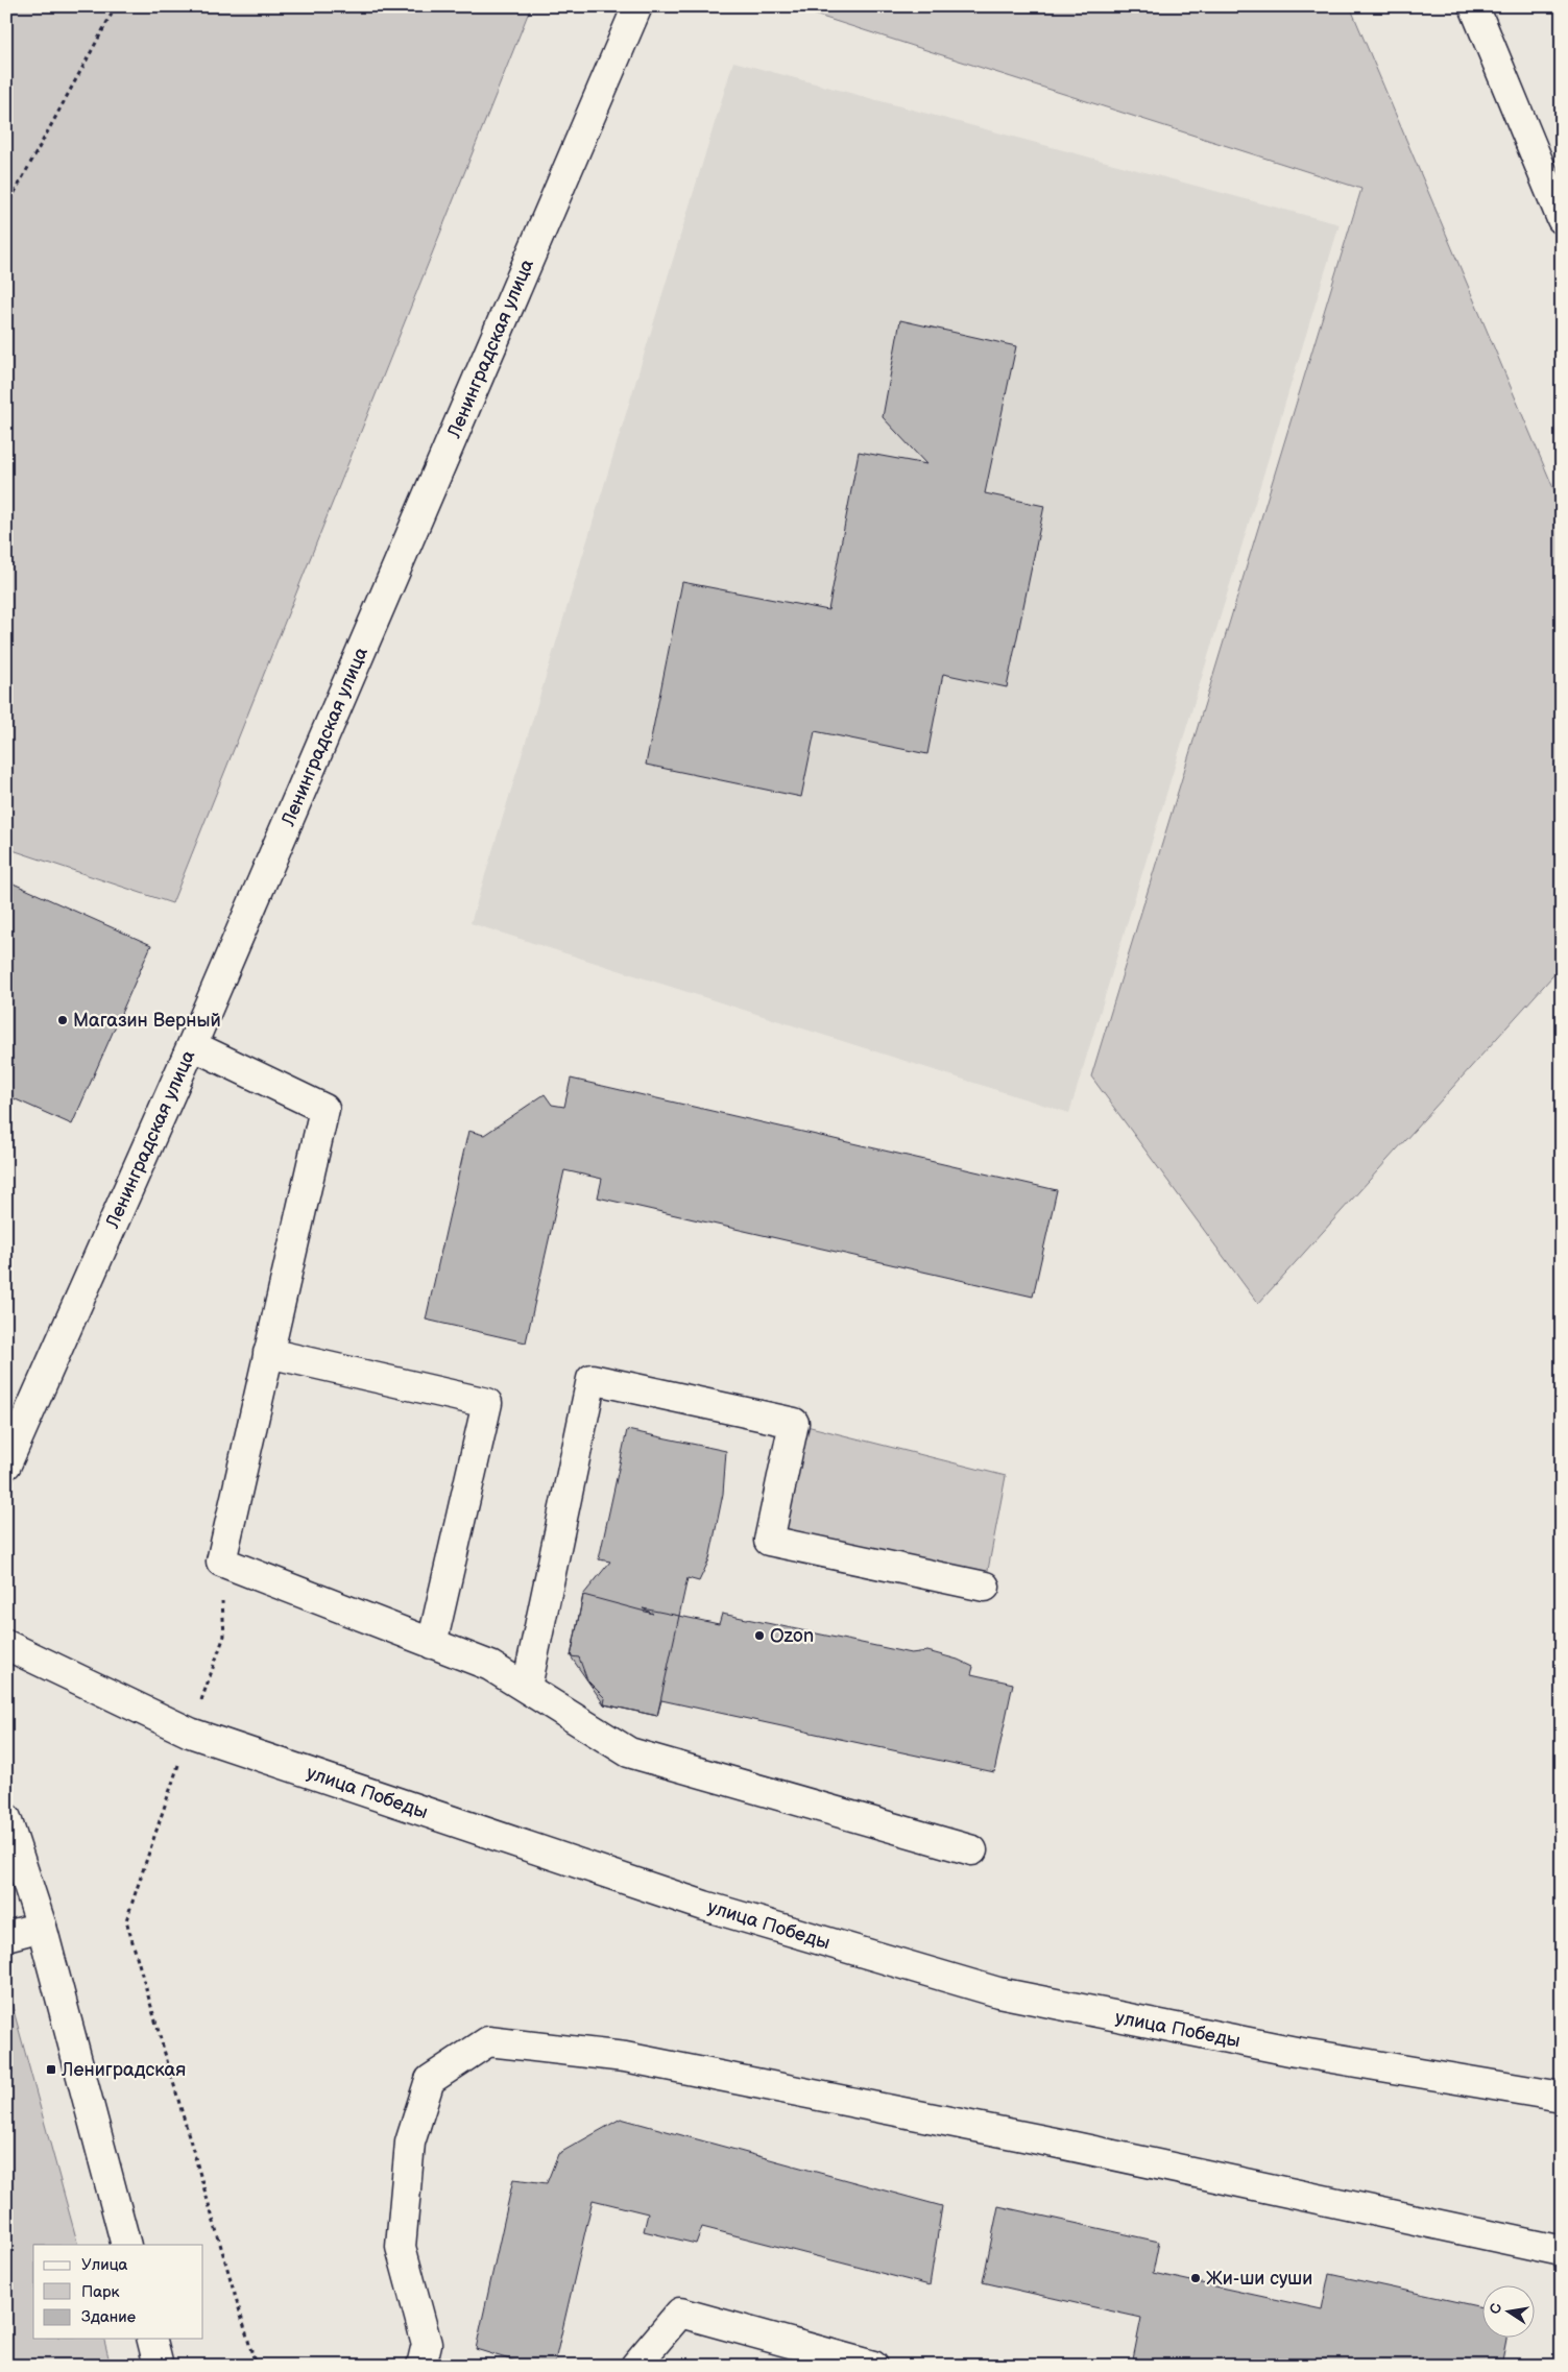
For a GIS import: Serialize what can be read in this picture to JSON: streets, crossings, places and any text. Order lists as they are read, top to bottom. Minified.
{"streets":{"main road":["Ленинградская улица","улица Победы"]},"places":{"other":["Магазин Верный","Ozon","Жи-ши суши"],"transit":["Лениградская"]},"legend":["Улица","Парк","Здание"],"north":"left"}
